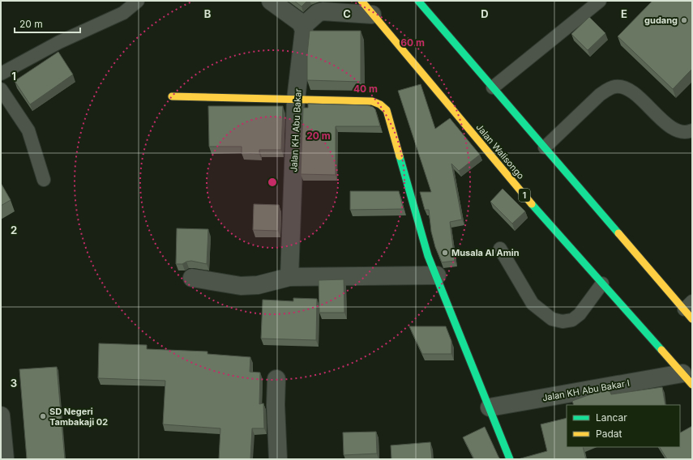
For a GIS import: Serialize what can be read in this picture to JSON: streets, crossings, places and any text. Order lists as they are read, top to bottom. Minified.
{"streets":{"main road":["Jalan Walisongo","1"],"street":["Jalan KH Abu Bakar","Jalan KH Abu Bakar I"]},"crossings":[["Jalan Walisongo","Jalan KH Abu Bakar I"]],"places":["gudang","Musala Al Amin","SD Negeri Tambakaji 02"],"legend":["Lancar","Padat"],"scale_bar":"20 m","grid":{"columns":["B","C","D","E"],"rows":["1","2","3"]},"rings":["60 m","40 m","20 m"]}
